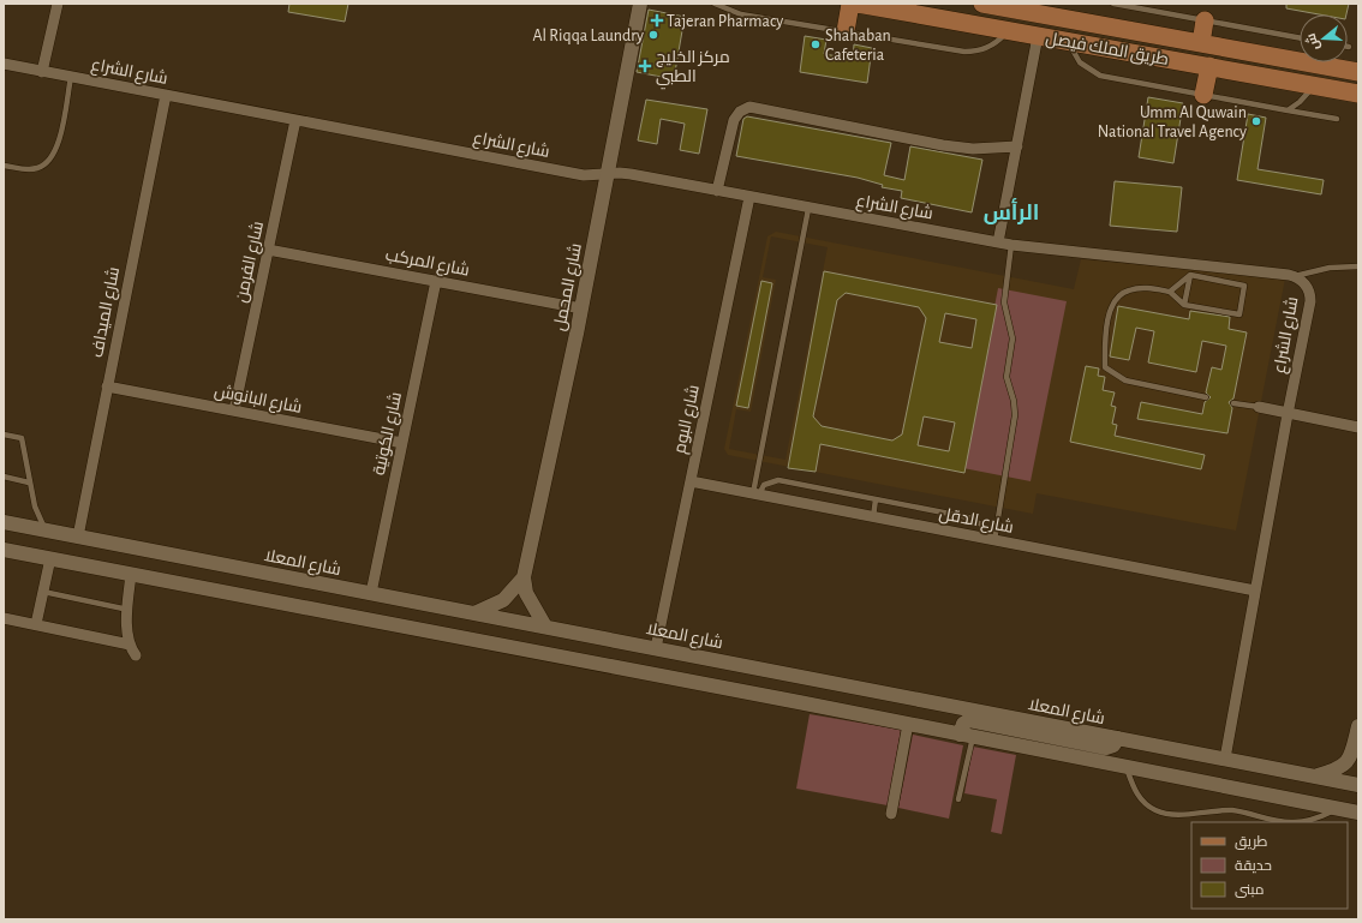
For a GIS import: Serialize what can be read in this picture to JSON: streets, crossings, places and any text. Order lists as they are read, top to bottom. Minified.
{"streets":{"main road":["طريق الملك فيصل"],"street":["شارع الشراع","شارع الفرمن","شارع المركب","شارع المحمل","شارع الميداف","شارع البانوش","شارع البوم","شارع الكوتية","شارع الدقل","شارع المعلا"]},"crossings":[["شارع الشراع","شارع الفرمن"],["شارع الشراع","شارع المحمل"],["شارع الشراع","شارع الميداف"],["شارع الشراع","شارع البوم"],["شارع الشراع","شارع الدقل"],["شارع الشراع","شارع المعلا"],["شارع الفرمن","شارع المركب"],["شارع الفرمن","شارع البانوش"],["شارع المركب","شارع المحمل"],["شارع المركب","شارع الكوتية"],["شارع المحمل","شارع المعلا"],["شارع الميداف","شارع البانوش"],["شارع الميداف","شارع المعلا"],["شارع البانوش","شارع الكوتية"],["شارع البوم","شارع الدقل"],["شارع البوم","شارع المعلا"],["شارع الكوتية","شارع المعلا"]],"districts":["الرأس"],"places":{"health":["Tajeran Pharmacy","مركز الخليج الطبي"],"other":["Al Riqqa Laundry","Shahaban Cafeteria","Umm Al Quwain National Travel Agency"]},"legend":["طريق","حديقة","مبنى"],"north":"left"}
